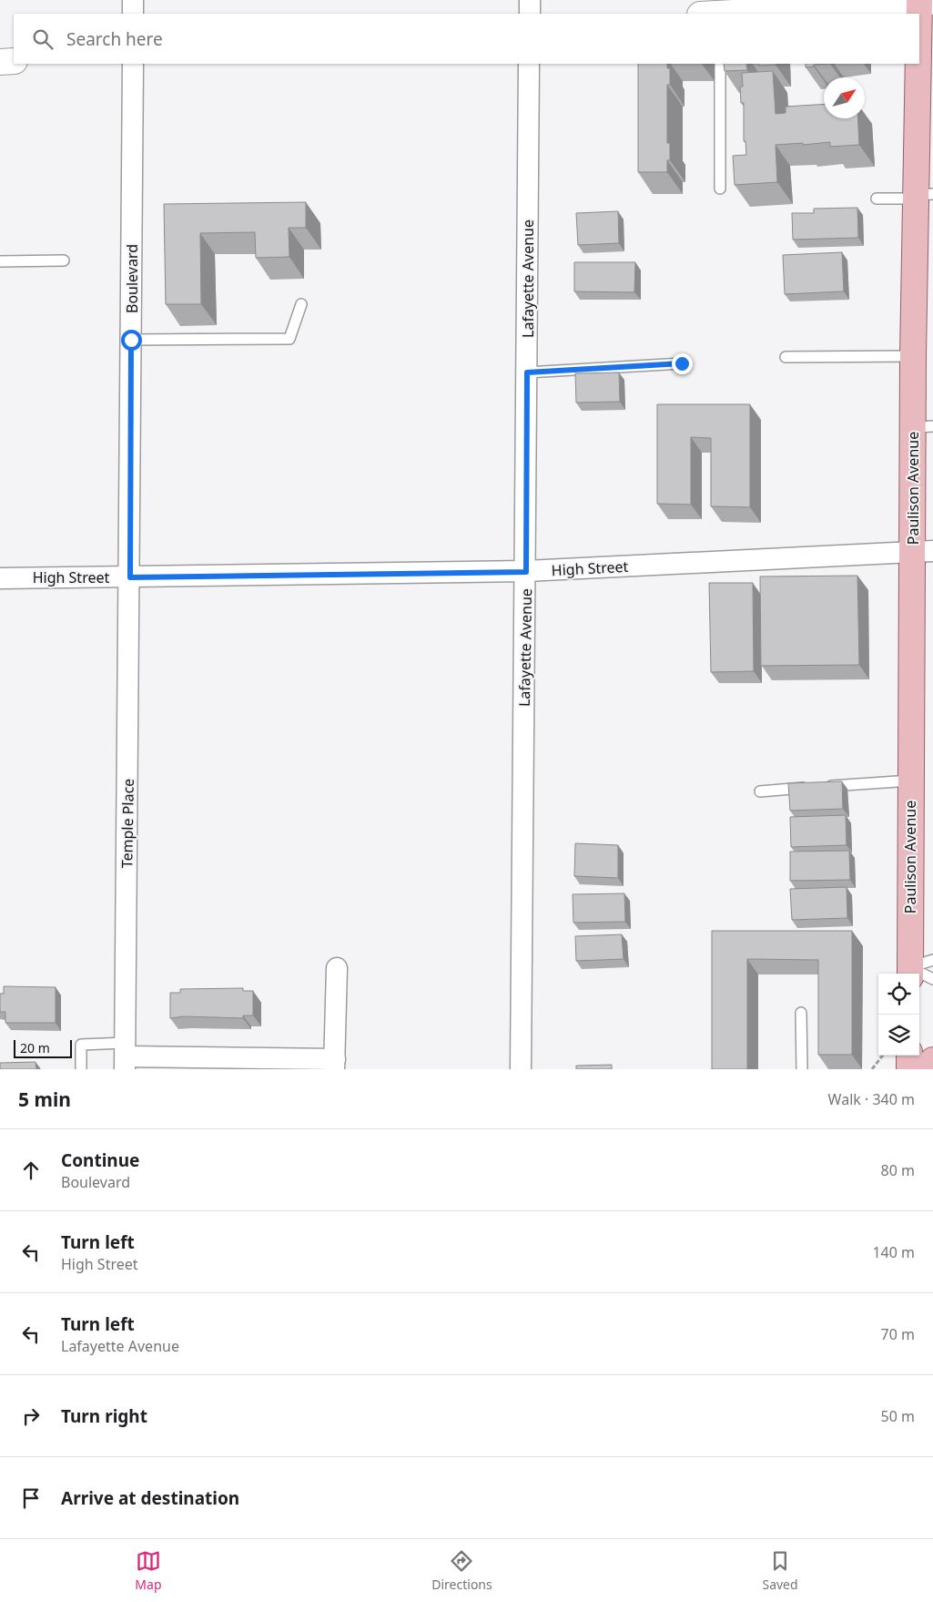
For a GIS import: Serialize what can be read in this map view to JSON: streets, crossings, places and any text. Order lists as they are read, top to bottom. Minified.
{"streets":{"main road":["Paulison Avenue"],"street":["Boulevard","Lafayette Avenue","High Street","Temple Place"]},"crossings":[["Boulevard","High Street"],["Boulevard","Temple Place"],["Lafayette Avenue","High Street"],["Paulison Avenue","High Street"],["High Street","Temple Place"]],"scale_bar":"20 m","north":"top right","page":{"search":"Search here","scale":"20 m","heading":["5 min","Walk · 340 m"],"list":[["Continue","Boulevard","80 m"],["Turn left","High Street","140 m"],["Turn left","Lafayette Avenue","70 m"],["Turn right","50 m"],"Arrive at destination"],"nav":["Map","Directions","Saved"]}}
